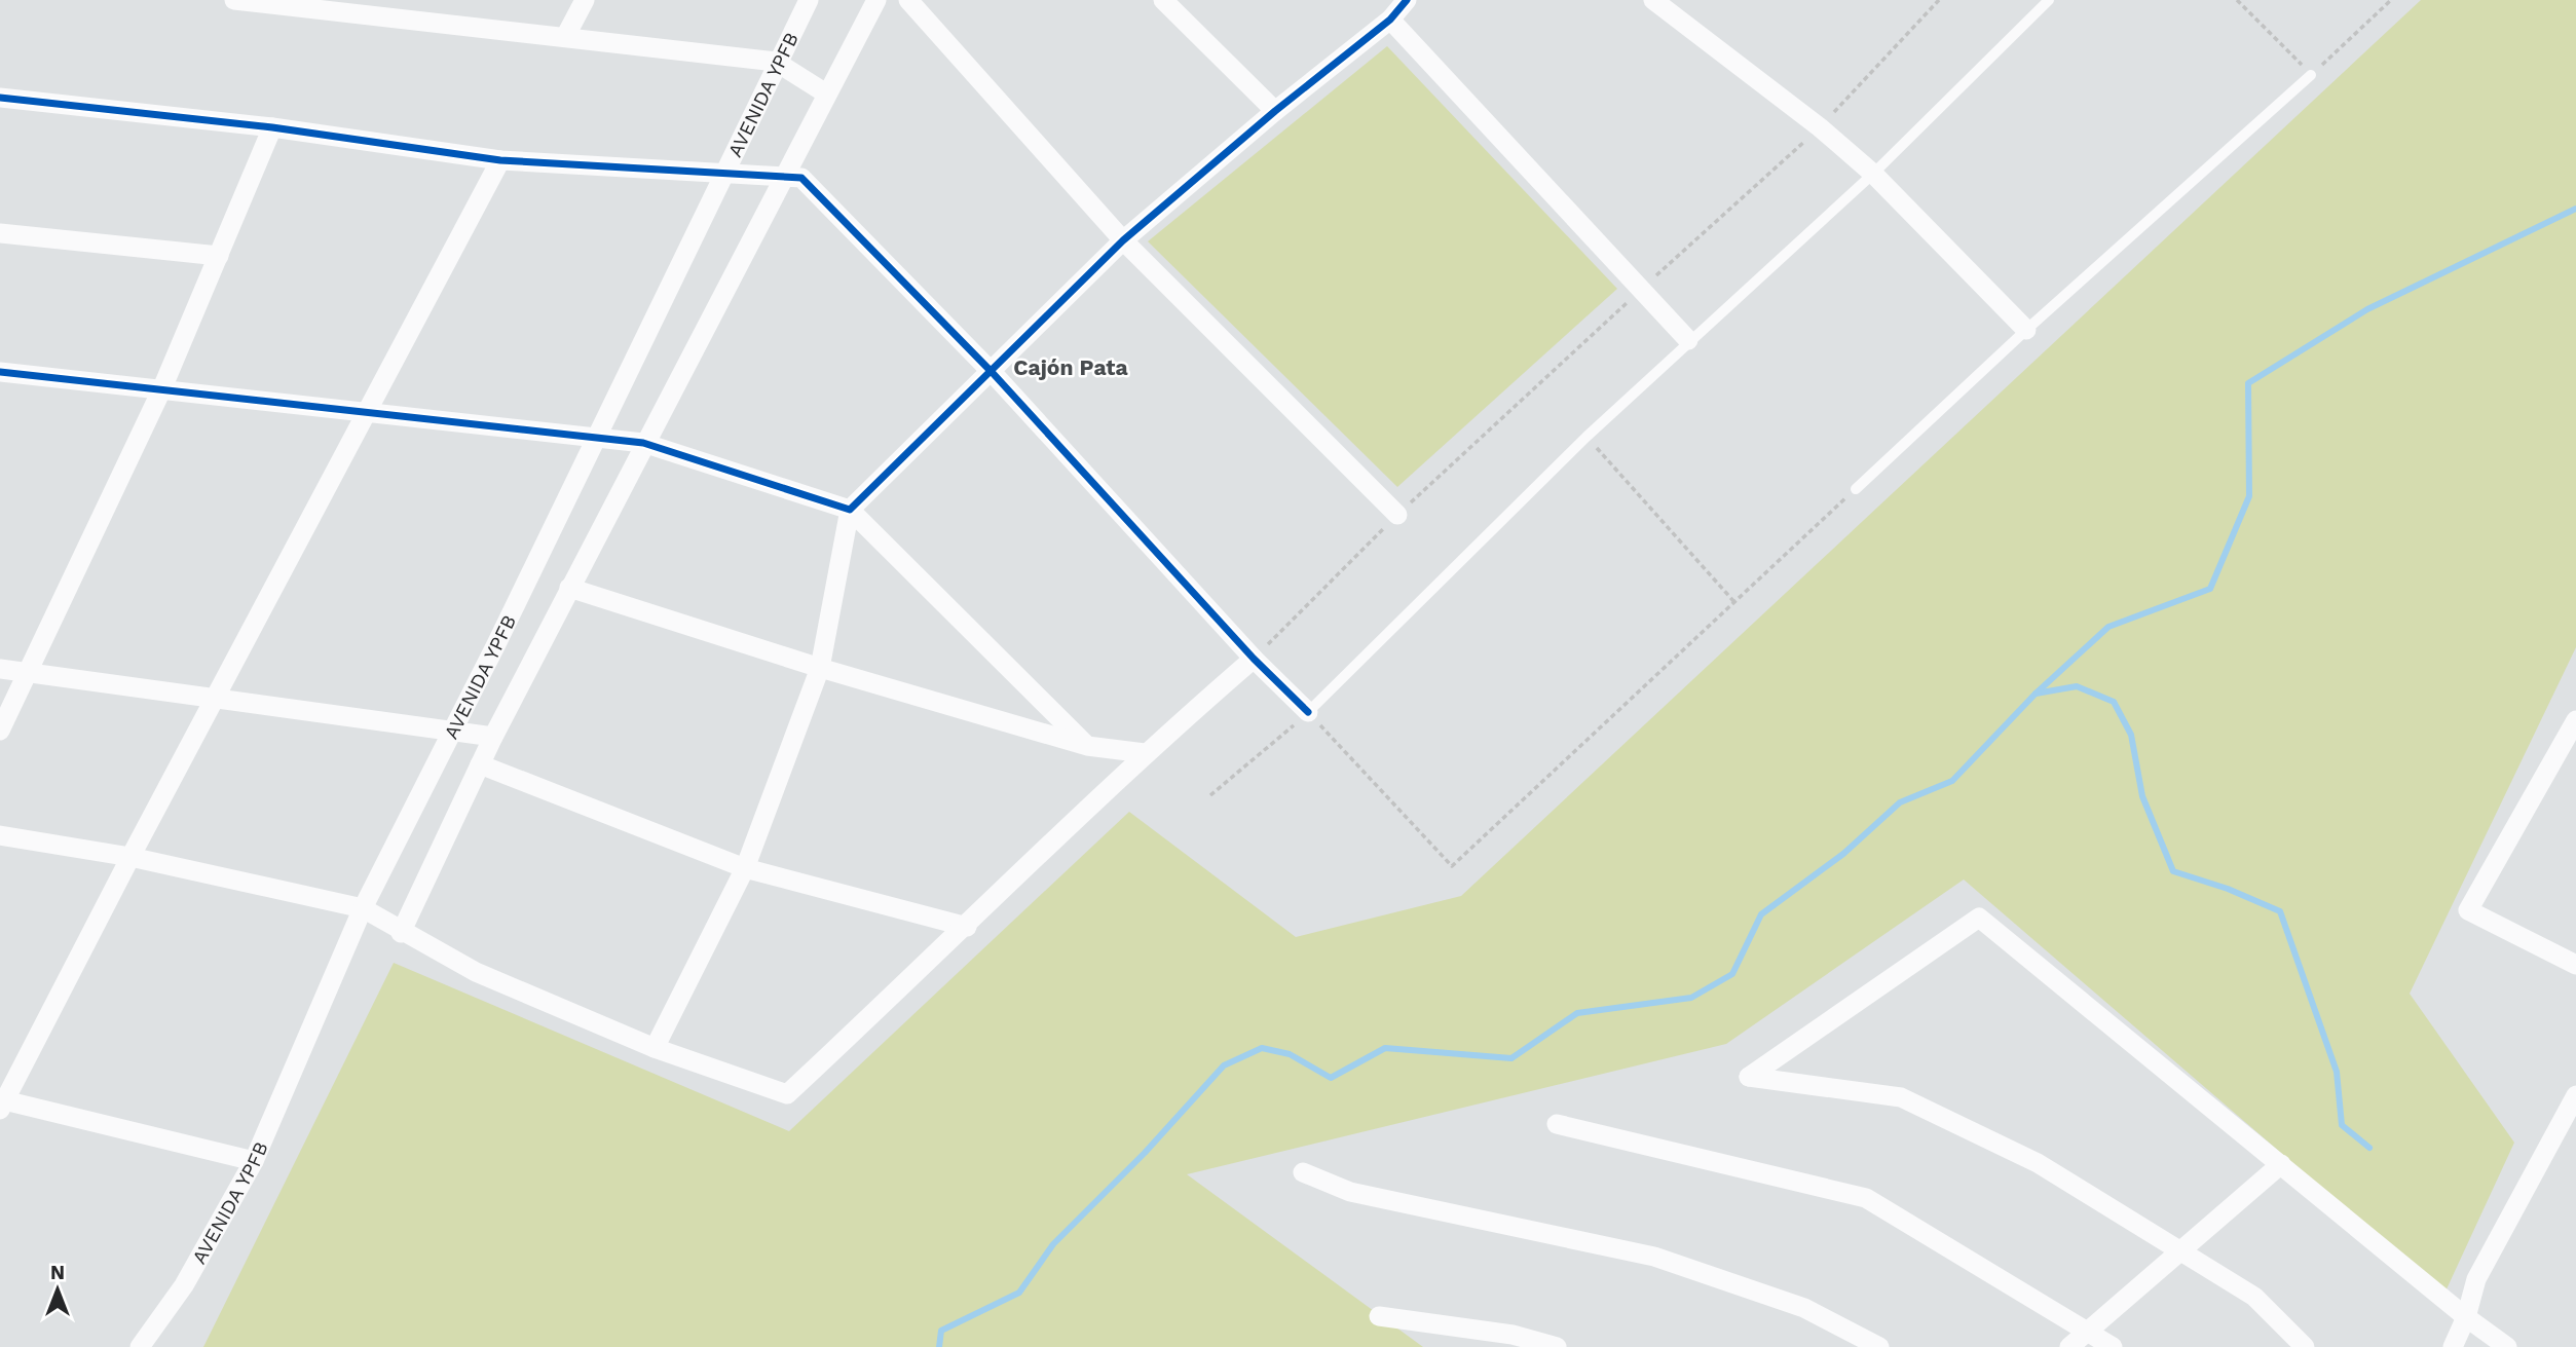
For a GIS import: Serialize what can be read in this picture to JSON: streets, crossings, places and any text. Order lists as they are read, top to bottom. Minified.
{"streets":{"street":["AVENIDA YPFB"]},"districts":["Cajón Pata"],"north":"top"}
